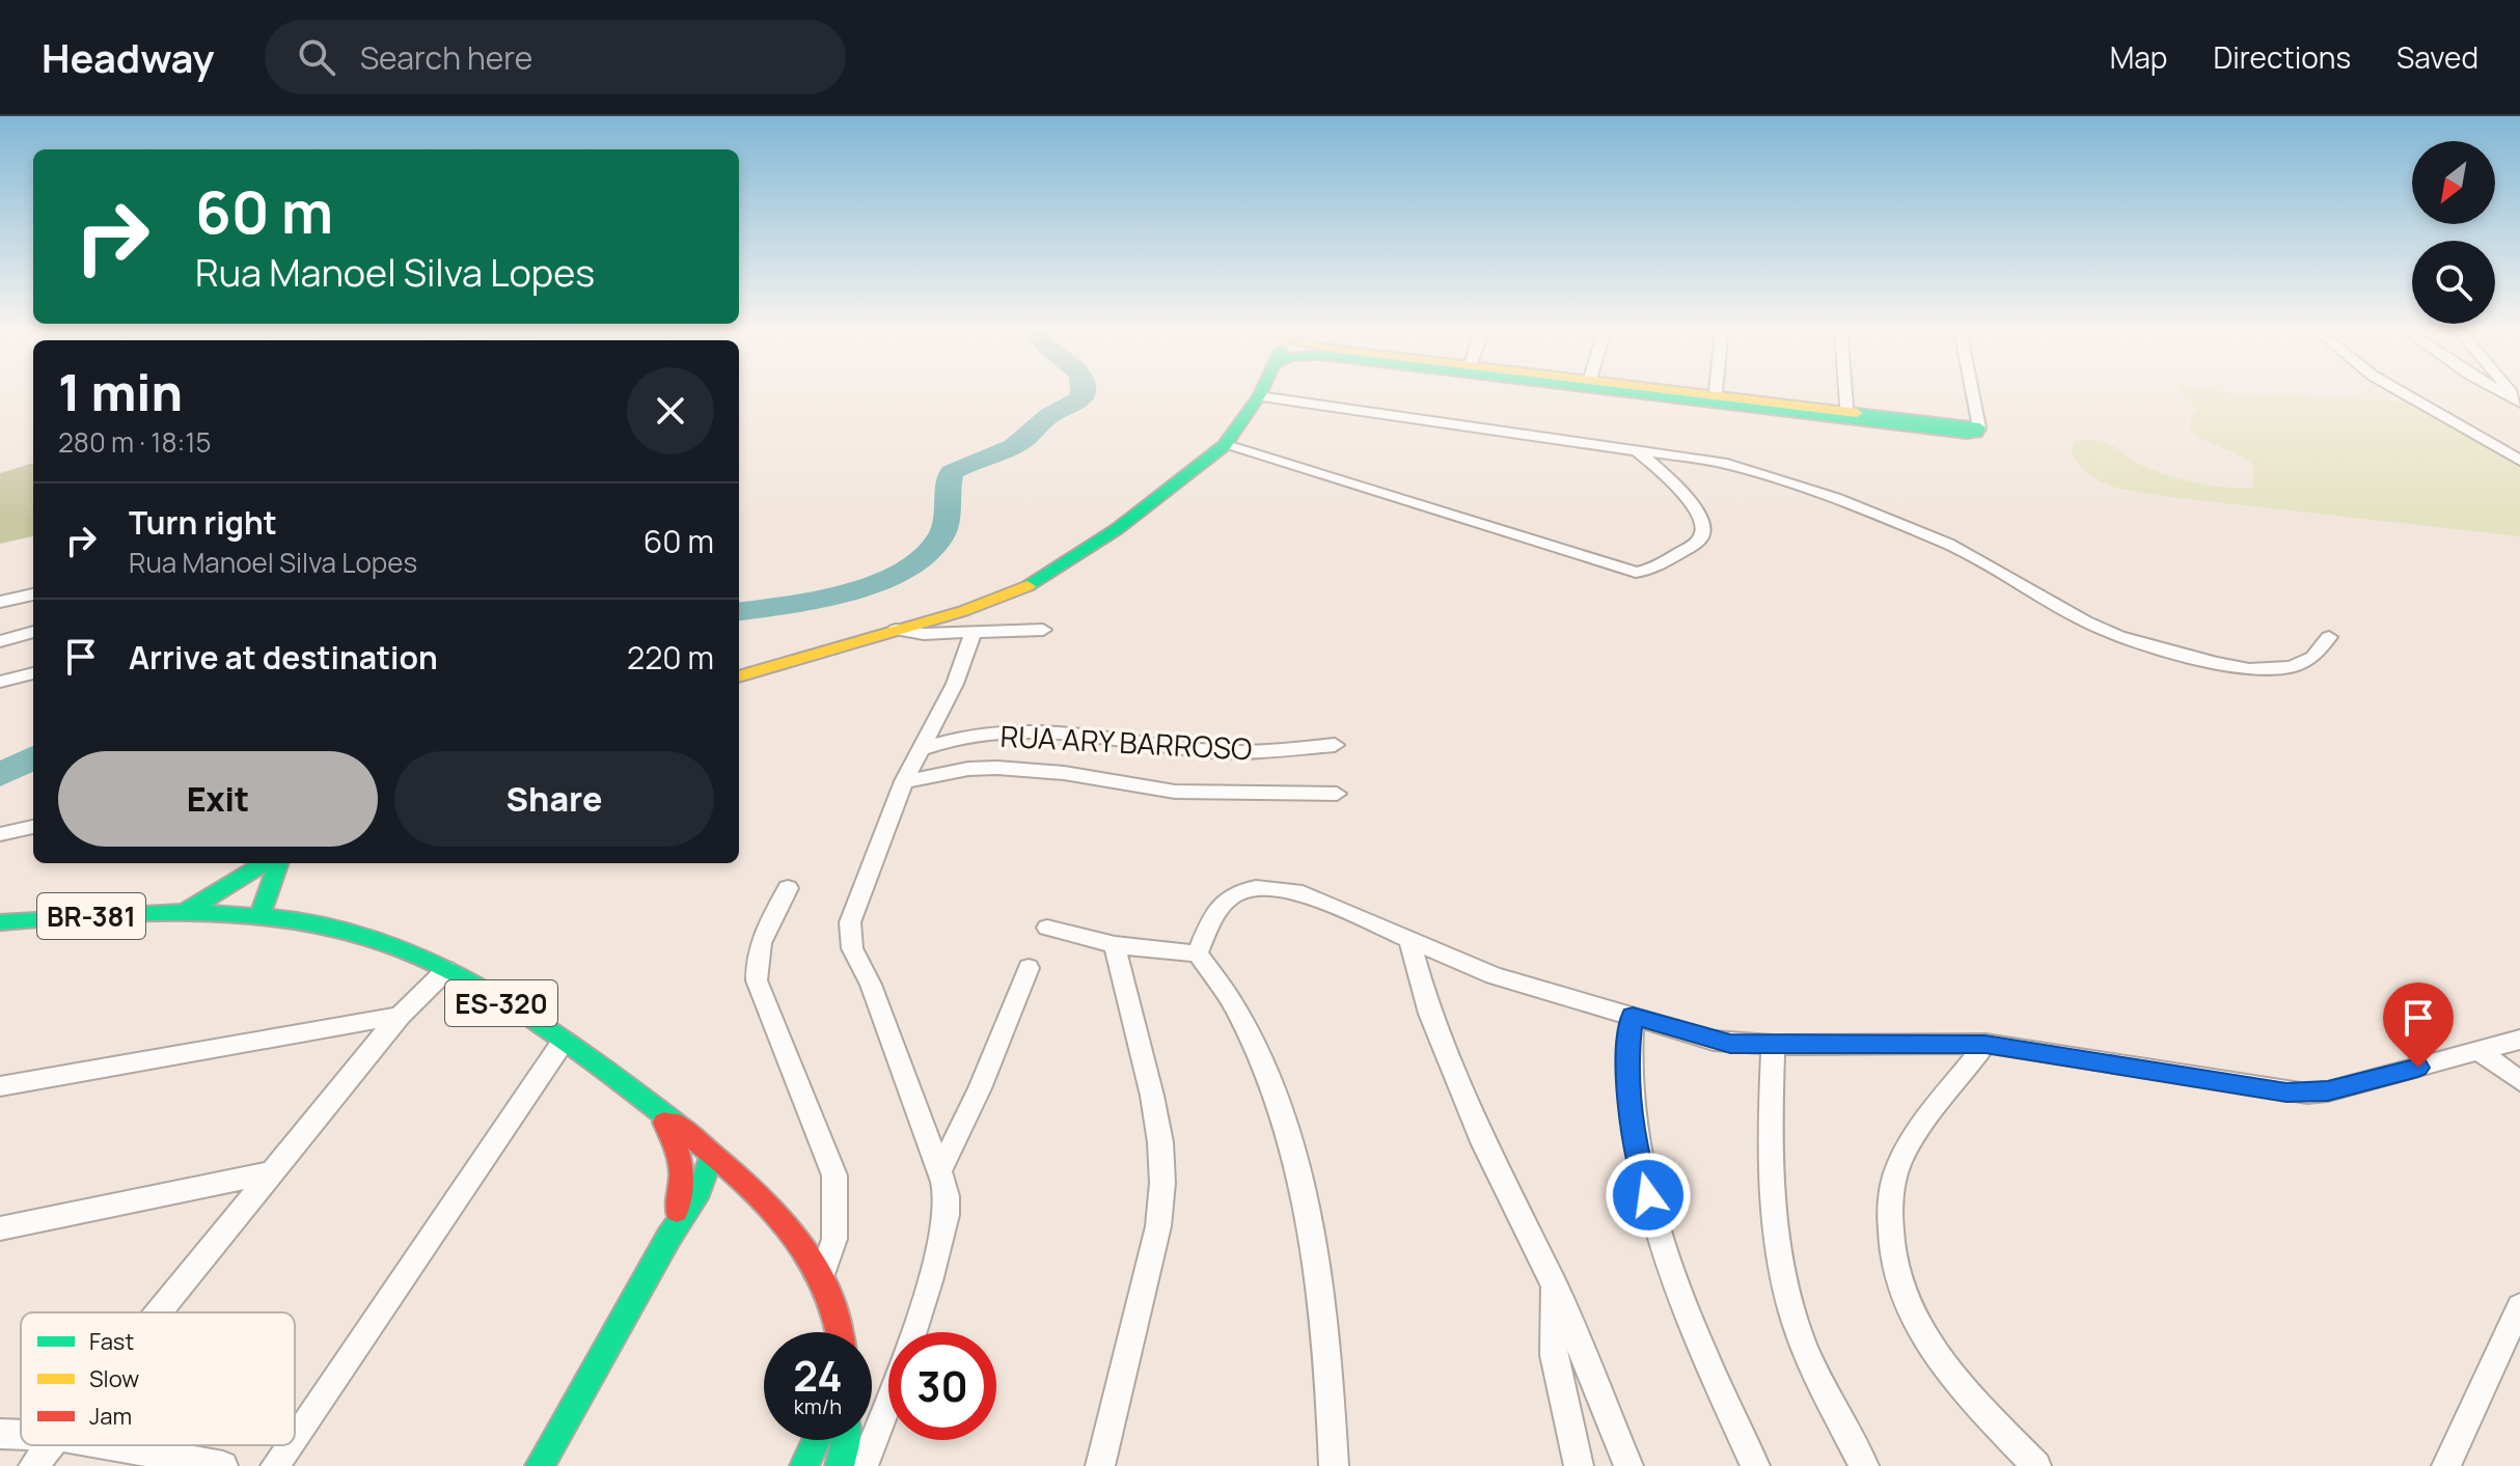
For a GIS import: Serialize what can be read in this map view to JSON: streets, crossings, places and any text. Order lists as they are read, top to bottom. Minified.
{"streets":{"main road":["BR-381","ES-320"],"street":["RUA ARY BARROSO"]},"crossings":[["BR-381","ES-320"]],"legend":["Fast","Slow","Jam"],"north":"bottom left","page":{"header":"Headway","search":"Search here","nav":["Map","Directions","Saved"],"turn":["60 m","Rua Manoel Silva Lopes"],"heading":["1 min","280 m · 18:15"],"list":[{"name":"Turn right","note":"Rua Manoel Silva Lopes","value":"60 m"},{"name":"Arrive at destination","value":"220 m"}],"buttons":["Exit","Share"],"speed":"24 km/h","limit":"30"}}
